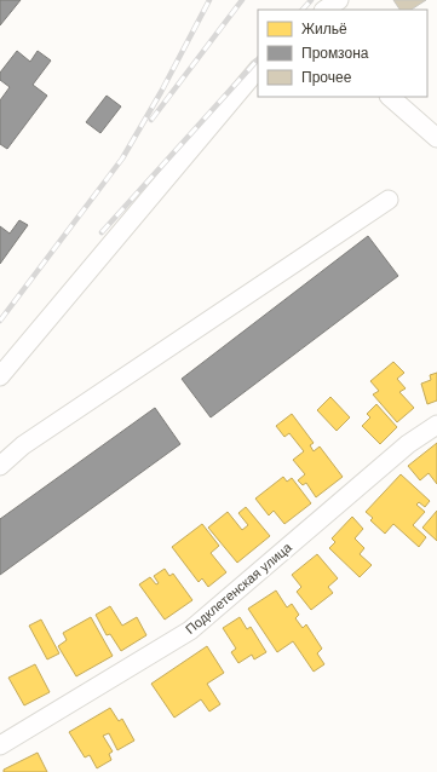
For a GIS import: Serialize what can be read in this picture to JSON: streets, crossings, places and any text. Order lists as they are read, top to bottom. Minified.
{"streets":{"street":["Подклетенская улица"]},"legend":["Жильё","Промзона","Прочее"]}
